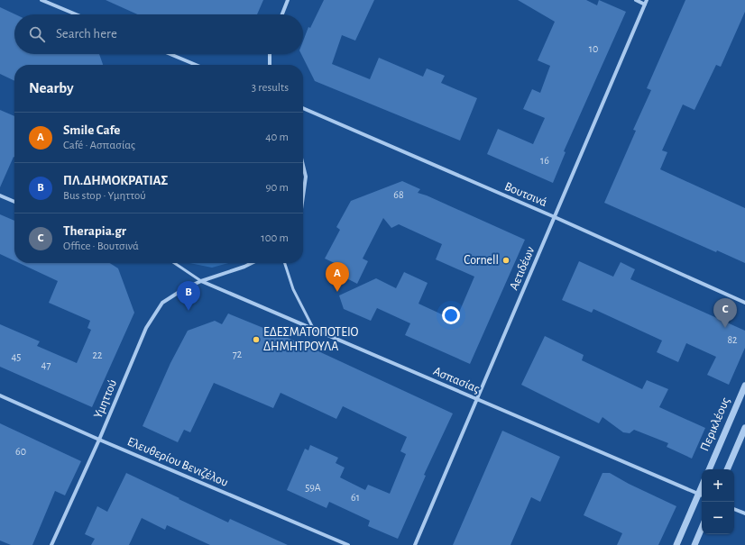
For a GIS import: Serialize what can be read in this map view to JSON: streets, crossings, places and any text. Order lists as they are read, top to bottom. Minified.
{"streets":{"street":["Βουτσινά","Αετιδέων","Ασπασίας","Υμηττού","Περικλέους","Ελευθερίου Βενιζέλου"]},"crossings":[["Βουτσινά","Αετιδέων"],["Αετιδέων","Ασπασίας"],["Ασπασίας","Υμηττού"],["Υμηττού","Ελευθερίου Βενιζέλου"]],"places":["Cornell","ΕΔΕΣΜΑΤΟΠΟΤΕΙΟ ΔΗΜΗΤΡΟΥΛΑ"],"house_numbers":["10","16","68","82","72","22","45","47","60","59Α","61"],"page":{"search":"Search here","heading":["Nearby","3 results"],"list":[{"mark":"A","name":"Smile Cafe","note":"Café · Ασπασίας","value":"40 m"},{"mark":"B","name":"ΠΛ.ΔΗΜΟΚΡΑΤΙΑΣ","note":"Bus stop · Υμηττού","value":"90 m"},{"mark":"C","name":"Therapia.gr","note":"Office · Βουτσινά","value":"100 m"}],"pins":["A","B","C"],"map_buttons":["+","−"]}}
